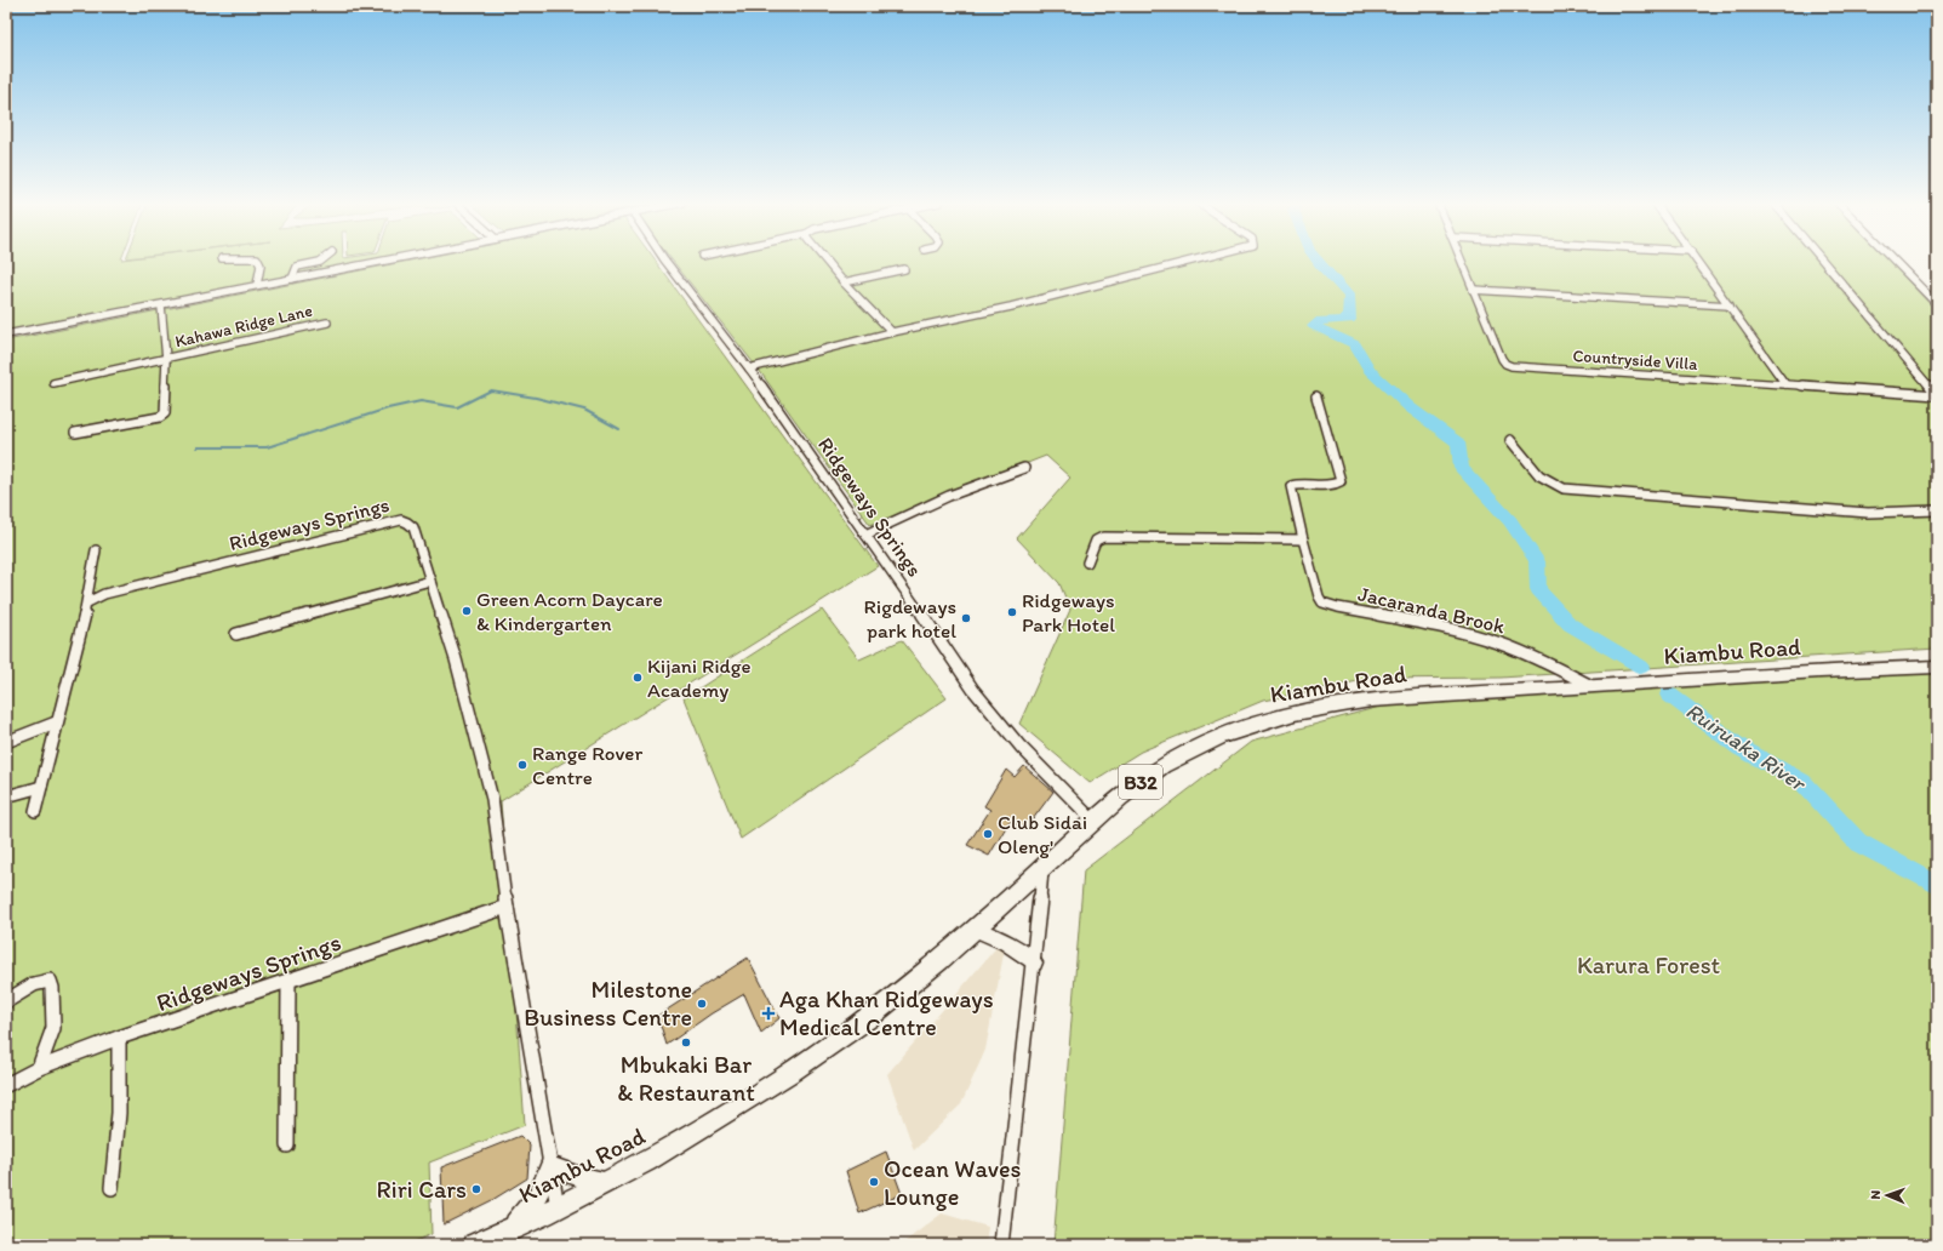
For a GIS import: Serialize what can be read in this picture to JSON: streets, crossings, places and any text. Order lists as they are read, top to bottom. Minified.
{"streets":{"highway":["Kiambu Road","B32"],"street":["Kahawa Ridge Lane","Countryside Villa","Ridgeways Springs","Jacaranda Brook"]},"crossings":[["Ridgeways Springs","Kiambu Road"],["Jacaranda Brook","Kiambu Road"]],"water":["Ruiruaka River"],"parks":["Karura Forest"],"places":{"other":["Green Acorn Daycare & Kindergarten","Ridgeways Park Hotel","Rigdeways park hotel","Kijani Ridge Academy","Range Rover Centre","Club Sidai Oleng'","Milestone Business Centre","Mbukaki Bar & Restaurant","Ocean Waves Lounge","Riri Cars"],"health":["Aga Khan Ridgeways Medical Centre"]},"north":"left"}
